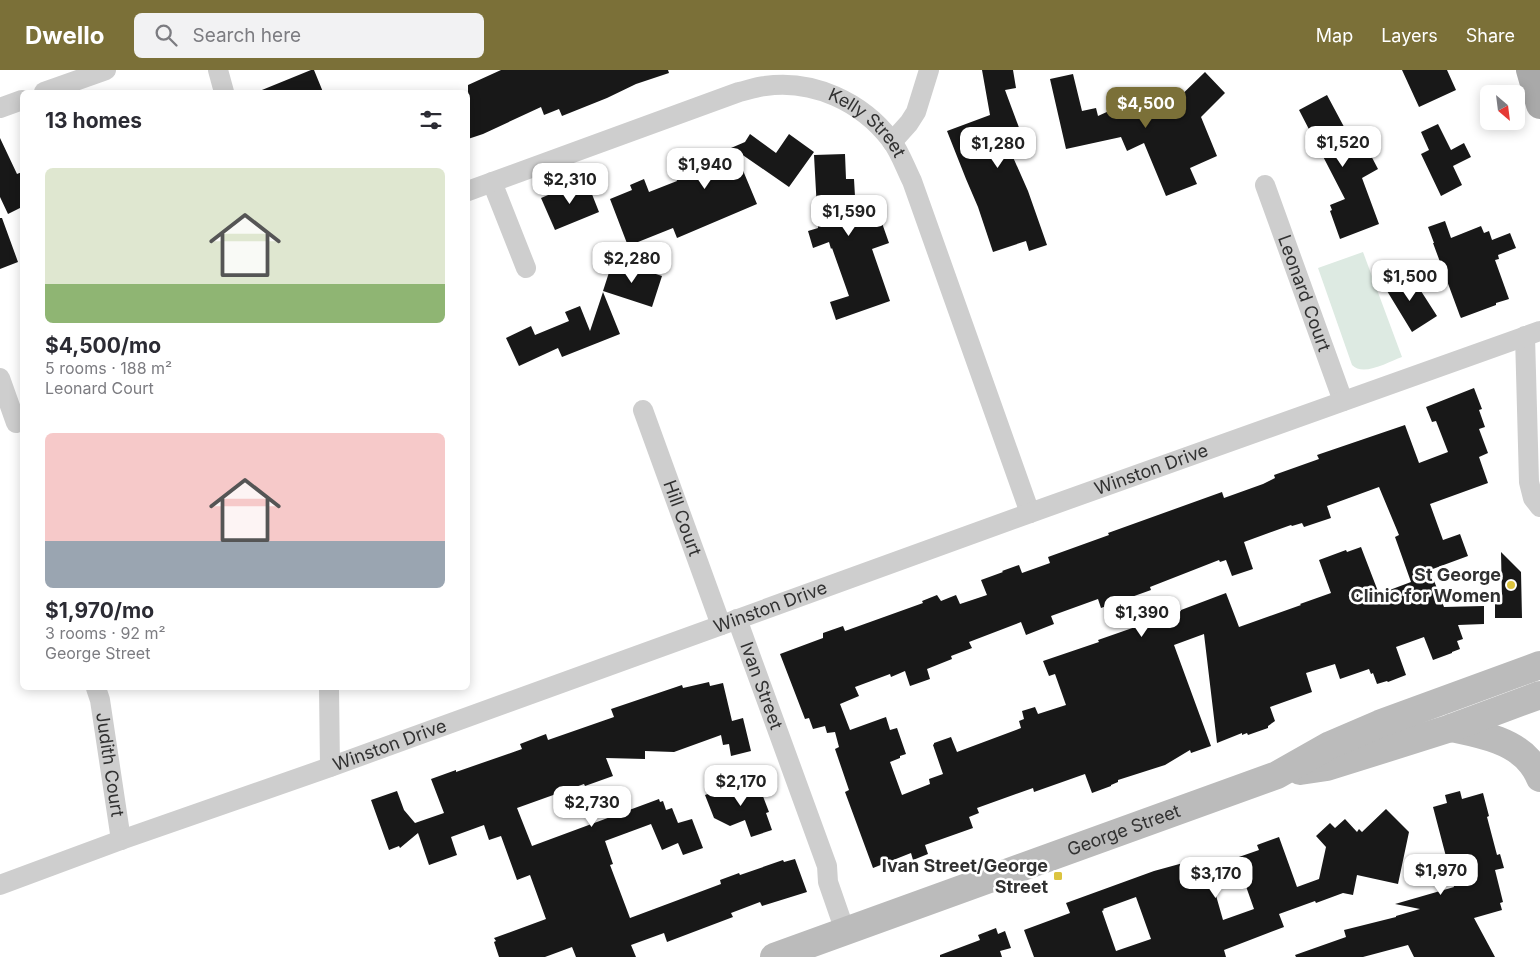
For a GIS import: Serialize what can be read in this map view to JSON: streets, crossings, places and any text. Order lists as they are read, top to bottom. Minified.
{"streets":{"main road":["George Street"],"street":["Kelly Street","Leonard Court","Winston Drive","Hill Court","Ivan Street","Judith Court"]},"crossings":[["Kelly Street","Winston Drive"],["Leonard Court","Winston Drive"],["Winston Drive","Hill Court"],["Winston Drive","Ivan Street"],["Winston Drive","Judith Court"],["Hill Court","Ivan Street"],["Ivan Street","George Street"]],"places":{"other":["St George Clinic for Women"],"transit":["Ivan Street/George Street"]},"north":"bottom right","page":{"header":"Dwello","search":"Search here","nav":["Map","Layers","Share"],"price":["$4,500","$1,520","$1,280","$1,940","$2,310","$1,590","$2,280","$1,500","$1,390","$2,170","$2,730","$1,970","$3,170"],"heading":"13 homes","list":[{"name":"$4,500/mo","note":"5 rooms · 188 m² · Leonard Court"},{"name":"$1,970/mo","note":"3 rooms · 92 m² · George Street"}]}}
